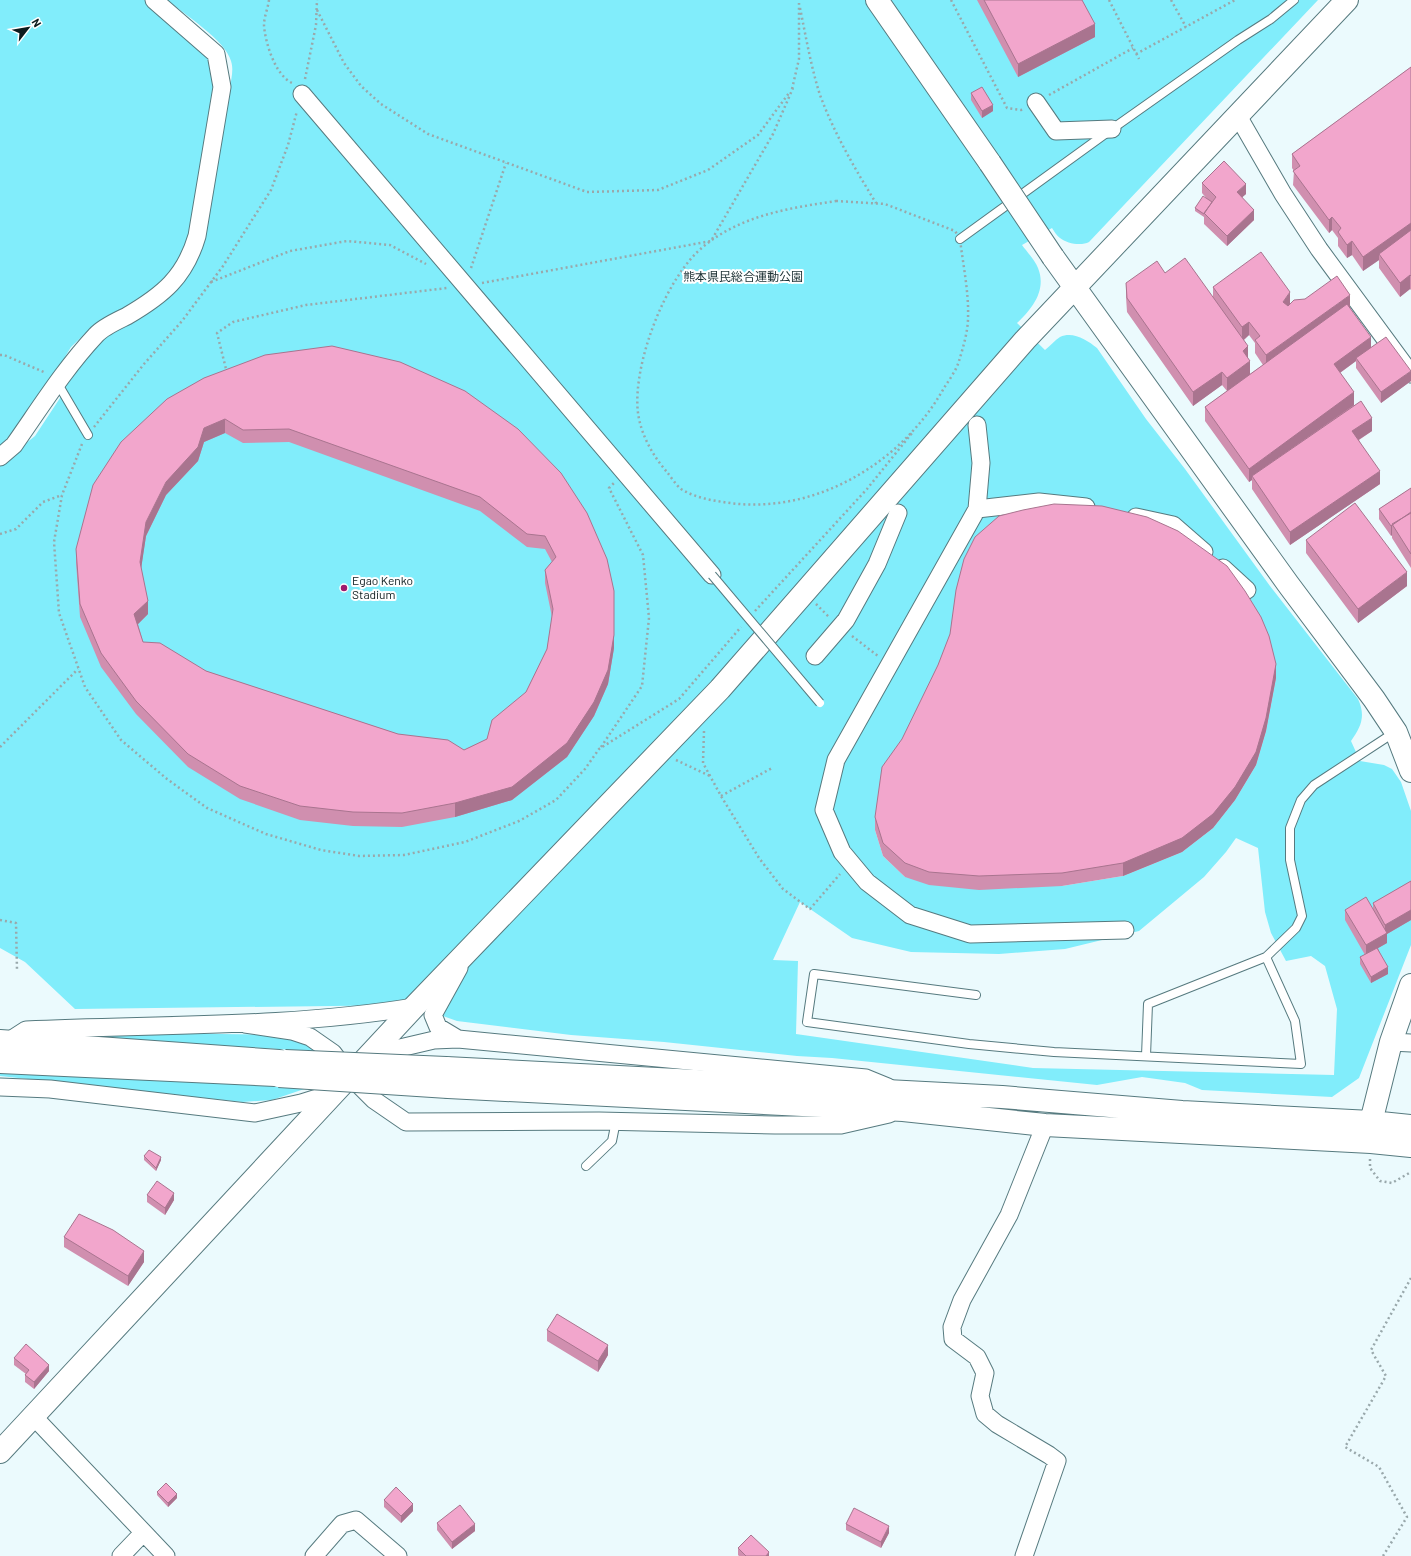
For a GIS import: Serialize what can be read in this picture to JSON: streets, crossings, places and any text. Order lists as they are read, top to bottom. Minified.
{"parks":["熊本県民総合運動公園"],"places":["Egao Kenko Stadium"],"north":"top right"}
